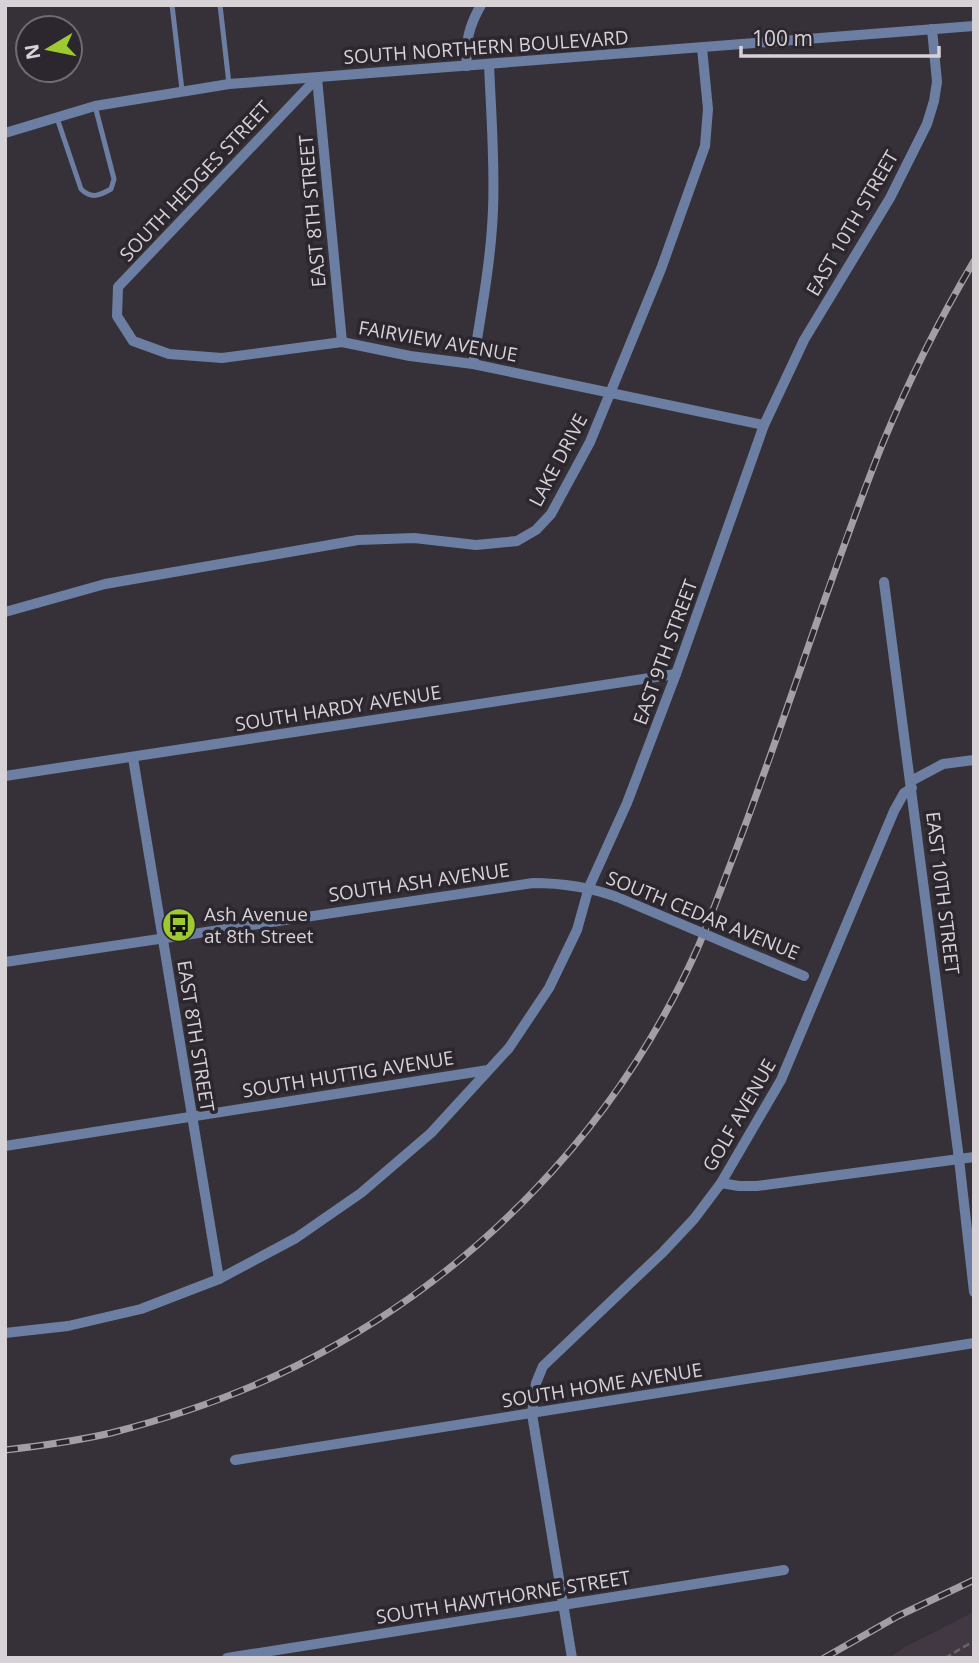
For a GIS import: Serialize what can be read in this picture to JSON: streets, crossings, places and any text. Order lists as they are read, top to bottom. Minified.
{"streets":{"street":["SOUTH NORTHERN BOULEVARD","SOUTH HEDGES STREET","EAST 8TH STREET","EAST 10TH STREET","FAIRVIEW AVENUE","LAKE DRIVE","EAST 9TH STREET","SOUTH HARDY AVENUE","SOUTH ASH AVENUE","SOUTH CEDAR AVENUE","SOUTH HUTTIG AVENUE","GOLF AVENUE","SOUTH HOME AVENUE","SOUTH HAWTHORNE STREET"]},"crossings":[["SOUTH NORTHERN BOULEVARD","SOUTH HEDGES STREET"],["SOUTH NORTHERN BOULEVARD","EAST 8TH STREET"],["SOUTH NORTHERN BOULEVARD","EAST 10TH STREET"],["SOUTH NORTHERN BOULEVARD","LAKE DRIVE"],["SOUTH HEDGES STREET","EAST 8TH STREET"],["SOUTH HEDGES STREET","FAIRVIEW AVENUE"],["EAST 8TH STREET","FAIRVIEW AVENUE"],["EAST 8TH STREET","SOUTH HARDY AVENUE"],["EAST 8TH STREET","SOUTH ASH AVENUE"],["EAST 8TH STREET","SOUTH CEDAR AVENUE"],["EAST 8TH STREET","SOUTH HUTTIG AVENUE"],["EAST 10TH STREET","FAIRVIEW AVENUE"],["EAST 10TH STREET","EAST 9TH STREET"],["EAST 10TH STREET","GOLF AVENUE"],["FAIRVIEW AVENUE","LAKE DRIVE"],["FAIRVIEW AVENUE","EAST 9TH STREET"],["EAST 9TH STREET","SOUTH HARDY AVENUE"],["EAST 9TH STREET","SOUTH ASH AVENUE"],["EAST 9TH STREET","SOUTH CEDAR AVENUE"],["SOUTH ASH AVENUE","SOUTH CEDAR AVENUE"],["SOUTH CEDAR AVENUE","SOUTH HUTTIG AVENUE"],["SOUTH CEDAR AVENUE","GOLF AVENUE"],["GOLF AVENUE","SOUTH HOME AVENUE"]],"places":{"bus stop":["Ash Avenue at 8th Street"]},"scale_bar":"100 m","north":"left"}
